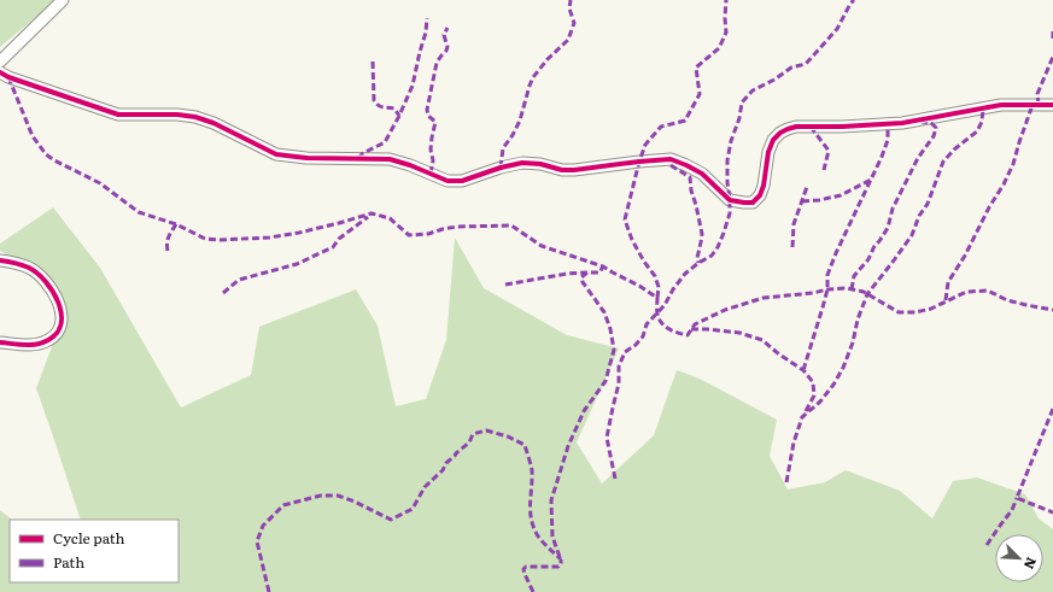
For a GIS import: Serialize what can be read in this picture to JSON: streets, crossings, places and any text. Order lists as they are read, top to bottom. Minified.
{"legend":["Cycle path","Path"],"north":"bottom right"}
